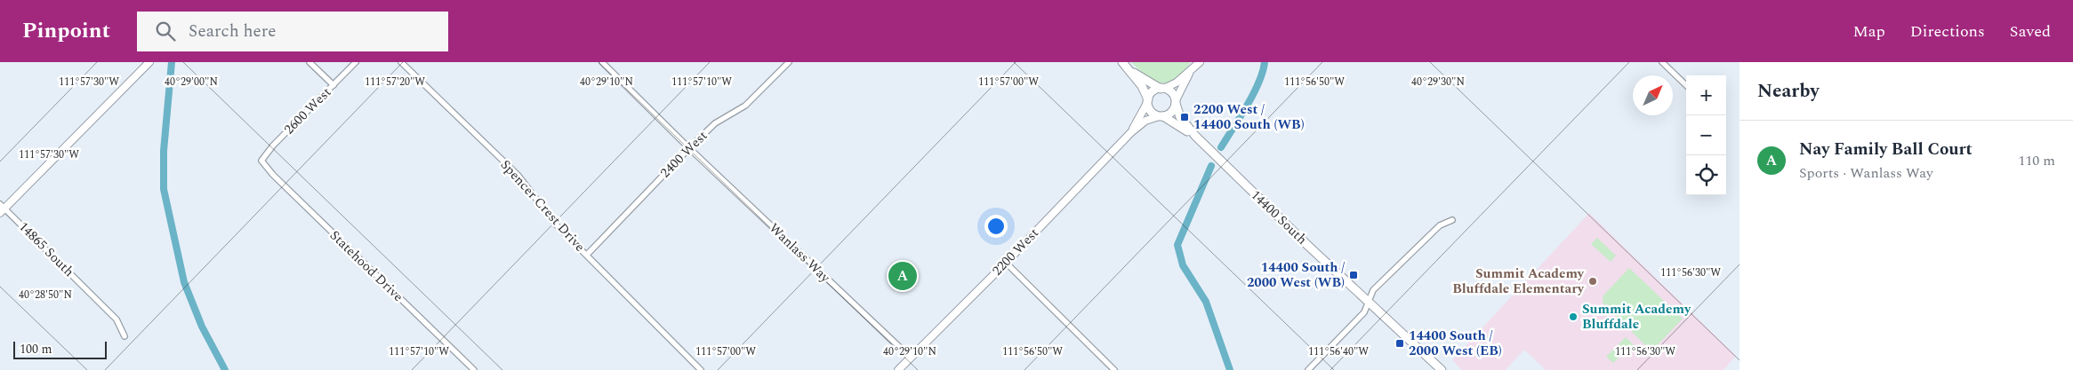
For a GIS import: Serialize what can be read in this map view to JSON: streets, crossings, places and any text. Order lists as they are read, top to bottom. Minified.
{"streets":{"main road":["14400 South"],"street":["2600 West","2400 West","Spencer Crest Drive","14865 South","2200 West","Wanlass Way","Statehood Drive"]},"crossings":[["2600 West","Statehood Drive"],["2400 West","Spencer Crest Drive"],["2400 West","Wanlass Way"],["14400 South","2200 West"],["2200 West","Wanlass Way"]],"places":{"transit":["2200 West / 14400 South (WB)","14400 South / 2000 West (WB)","14400 South / 2000 West (EB)"],"other":["Summit Academy Bluffdale Elementary","Summit Academy Bluffdale"]},"scale_bar":"100 m","north":"top right","page":{"header":"Pinpoint","search":"Search here","nav":["Map","Directions","Saved"],"heading":"Nearby","map_buttons":["+","−"],"list":[{"mark":"A","name":"Nay Family Ball Court","note":"Sports · Wanlass Way","value":"110 m"}],"pins":"A","scale":"100 m"},"coordinates":["40°29'00\"N","40°29'10\"N","40°29'30\"N","111°57'30\"W","111°57'20\"W","111°57'10\"W","111°57'00\"W","111°56'50\"W","111°56'30\"W","40°28'50\"N","111°56'40\"W"]}
